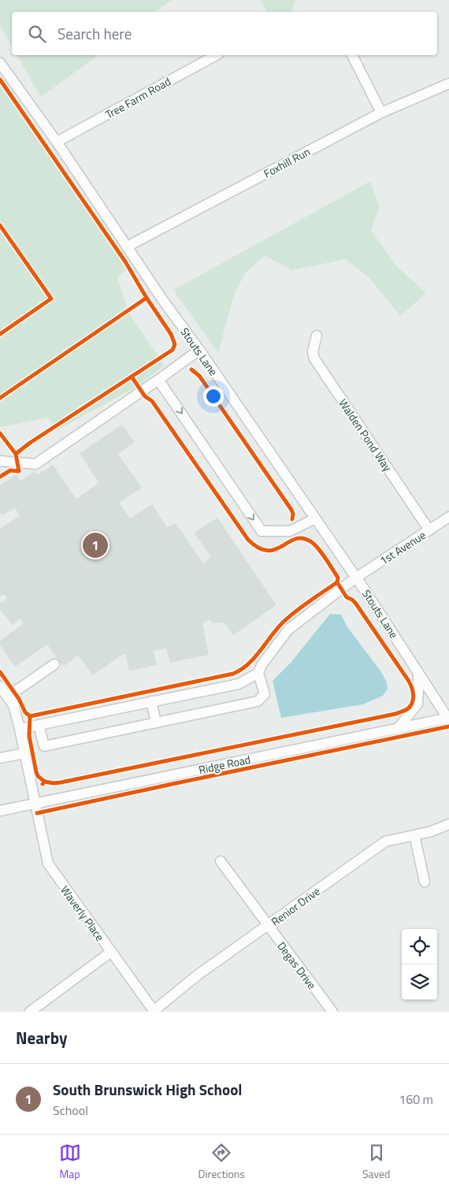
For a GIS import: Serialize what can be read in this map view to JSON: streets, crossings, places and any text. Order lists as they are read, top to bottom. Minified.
{"streets":{"street":["Tree Farm Road","Foxhill Run","Stouts Lane","Walden Pond Way","1st Avenue","Ridge Road","Renior Drive","Waverly Place","Degas Drive"]},"crossings":[["Tree Farm Road","Stouts Lane"],["Foxhill Run","Stouts Lane"],["Stouts Lane","1st Avenue"],["Stouts Lane","Ridge Road"],["Walden Pond Way","1st Avenue"],["Ridge Road","Waverly Place"],["Renior Drive","Waverly Place"],["Renior Drive","Degas Drive"]],"page":{"search":"Search here","pins":"1","heading":"Nearby","list":[{"mark":"1","name":"South Brunswick High School","note":"School","value":"160 m"}],"nav":["Map","Directions","Saved"]}}
